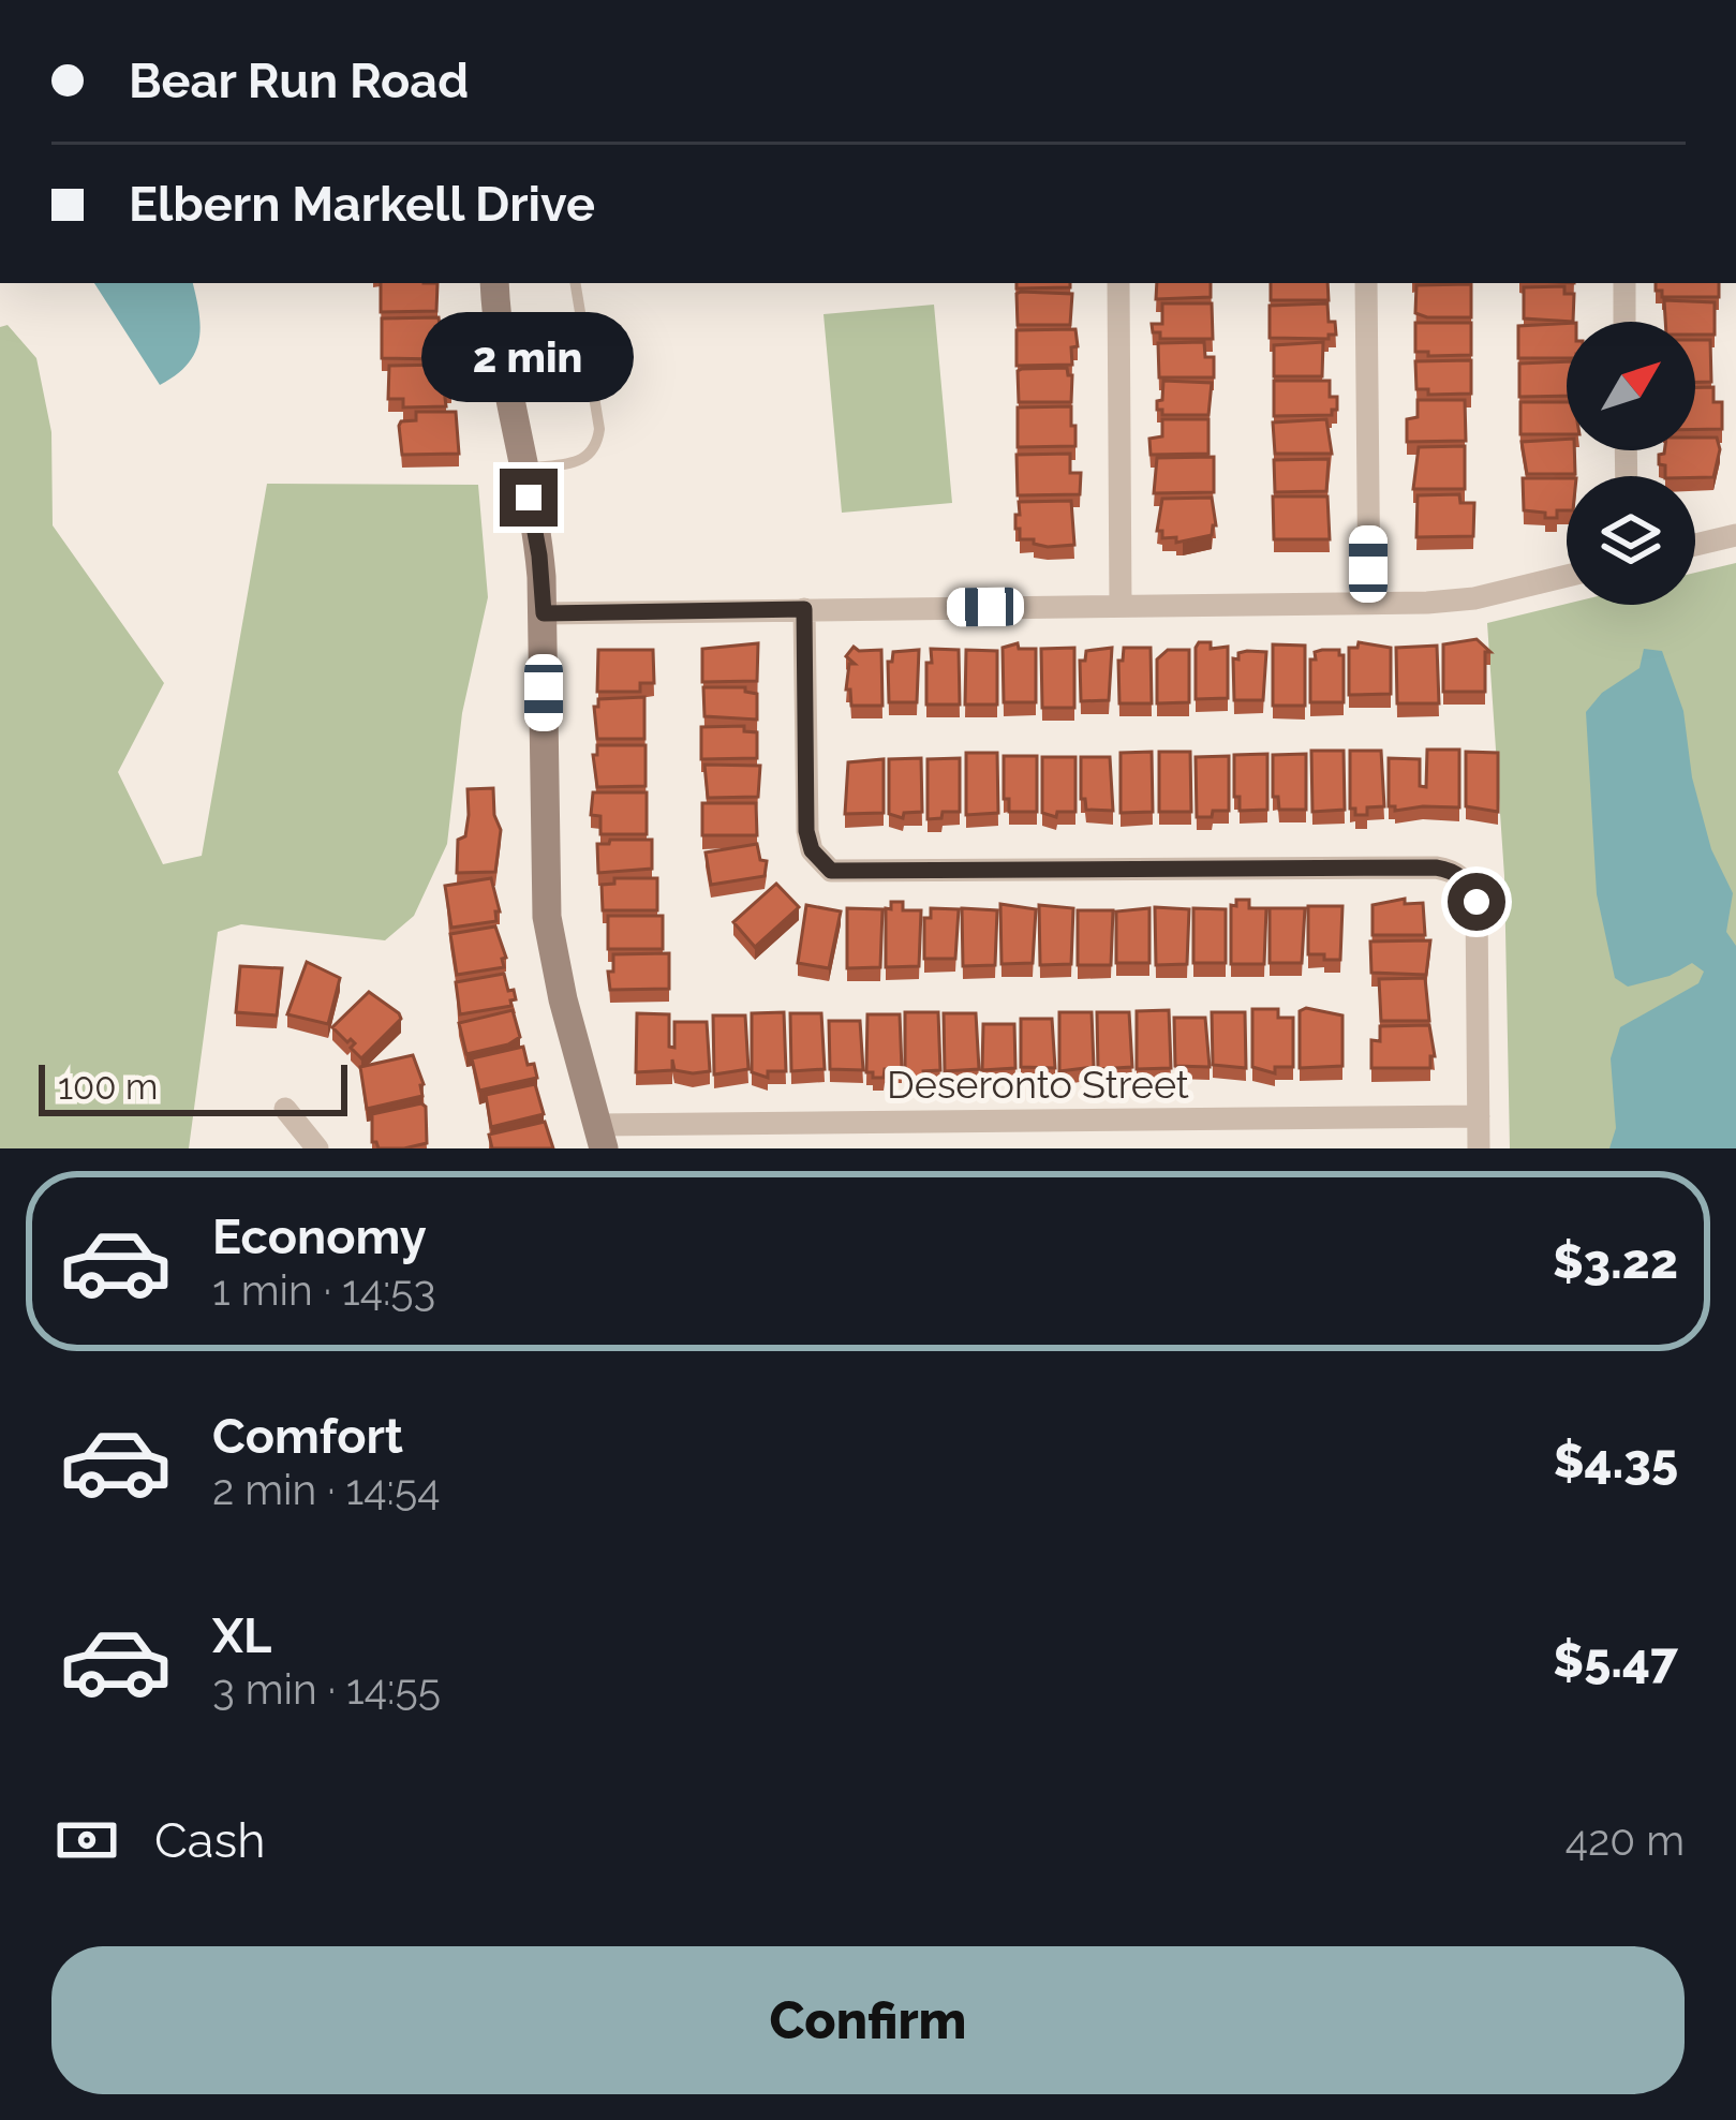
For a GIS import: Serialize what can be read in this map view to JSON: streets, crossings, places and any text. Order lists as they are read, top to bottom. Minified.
{"streets":{"street":["Deseronto Street"]},"scale_bar":"100 m","north":"top right","page":{"banner":["Bear Run Road","Elbern Markell Drive"],"bubble":"2 min","scale":"100 m","list":[{"name":"Economy","note":"1 min · 14:53","value":"$3.22"},{"name":"Comfort","note":"2 min · 14:54","value":"$4.35"},{"name":"XL","note":"3 min · 14:55","value":"$5.47"}],"pay":["Cash","420 m"],"buttons":"Confirm"}}
